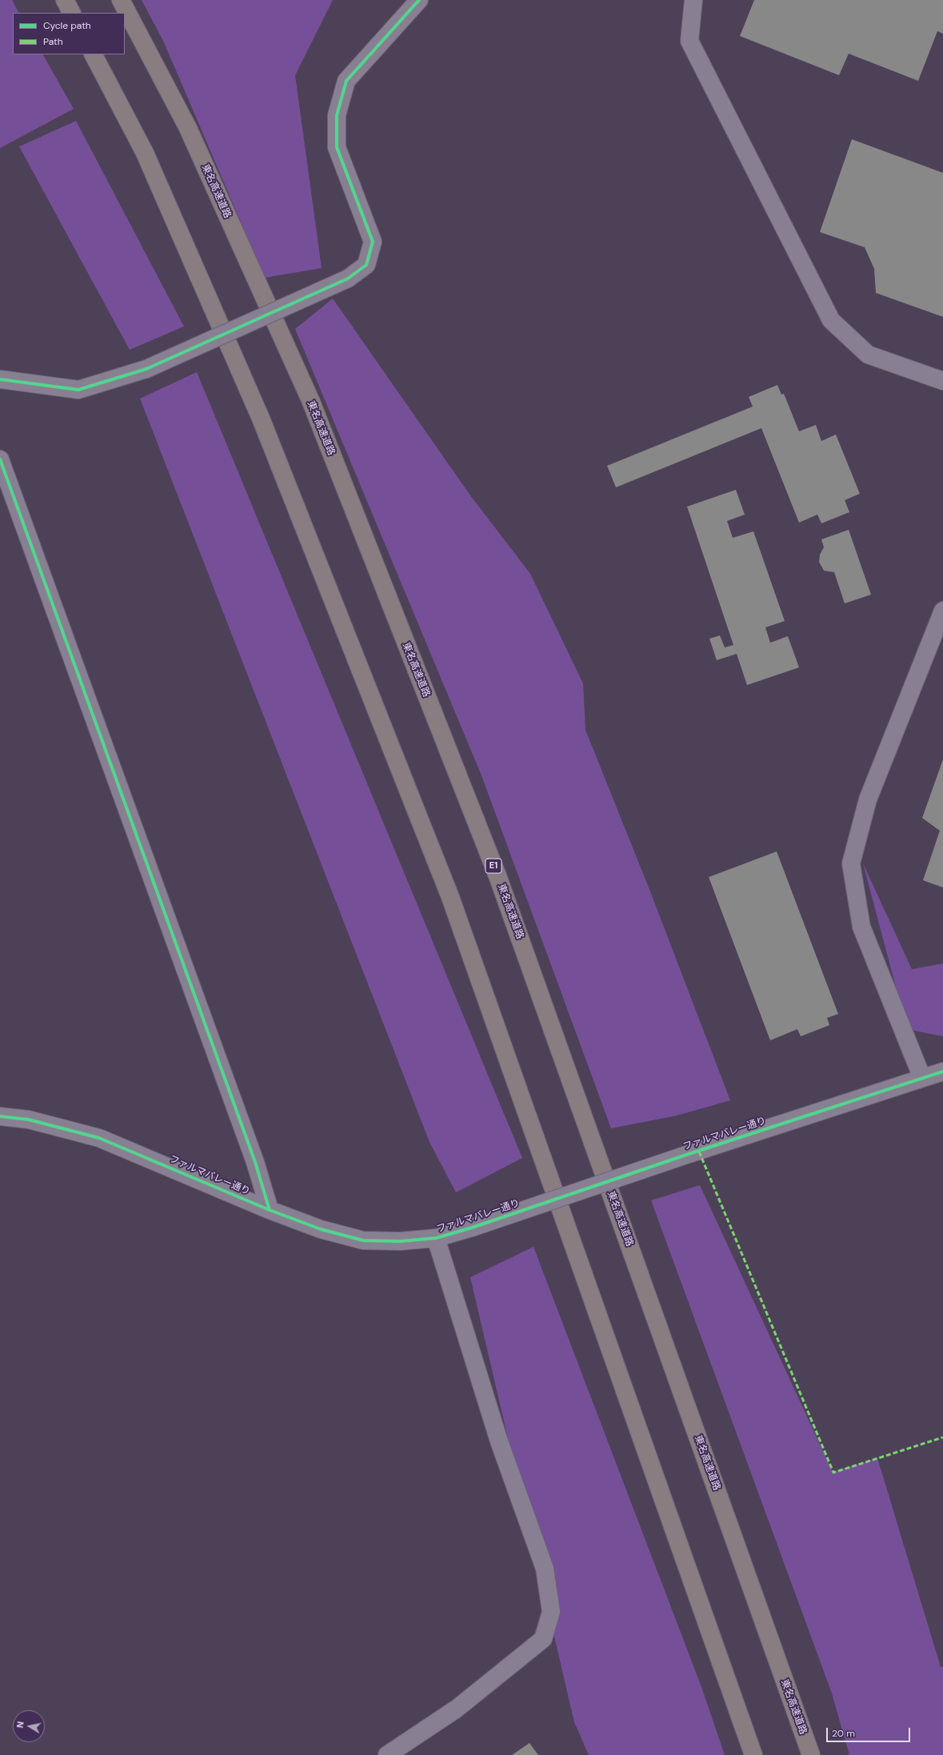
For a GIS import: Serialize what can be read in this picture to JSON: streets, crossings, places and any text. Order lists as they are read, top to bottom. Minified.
{"streets":{"highway":["東名高速道路","E1"],"street":["ファルマバレー通り"]},"legend":["Cycle path","Path"],"scale_bar":"20 m","north":"left"}
